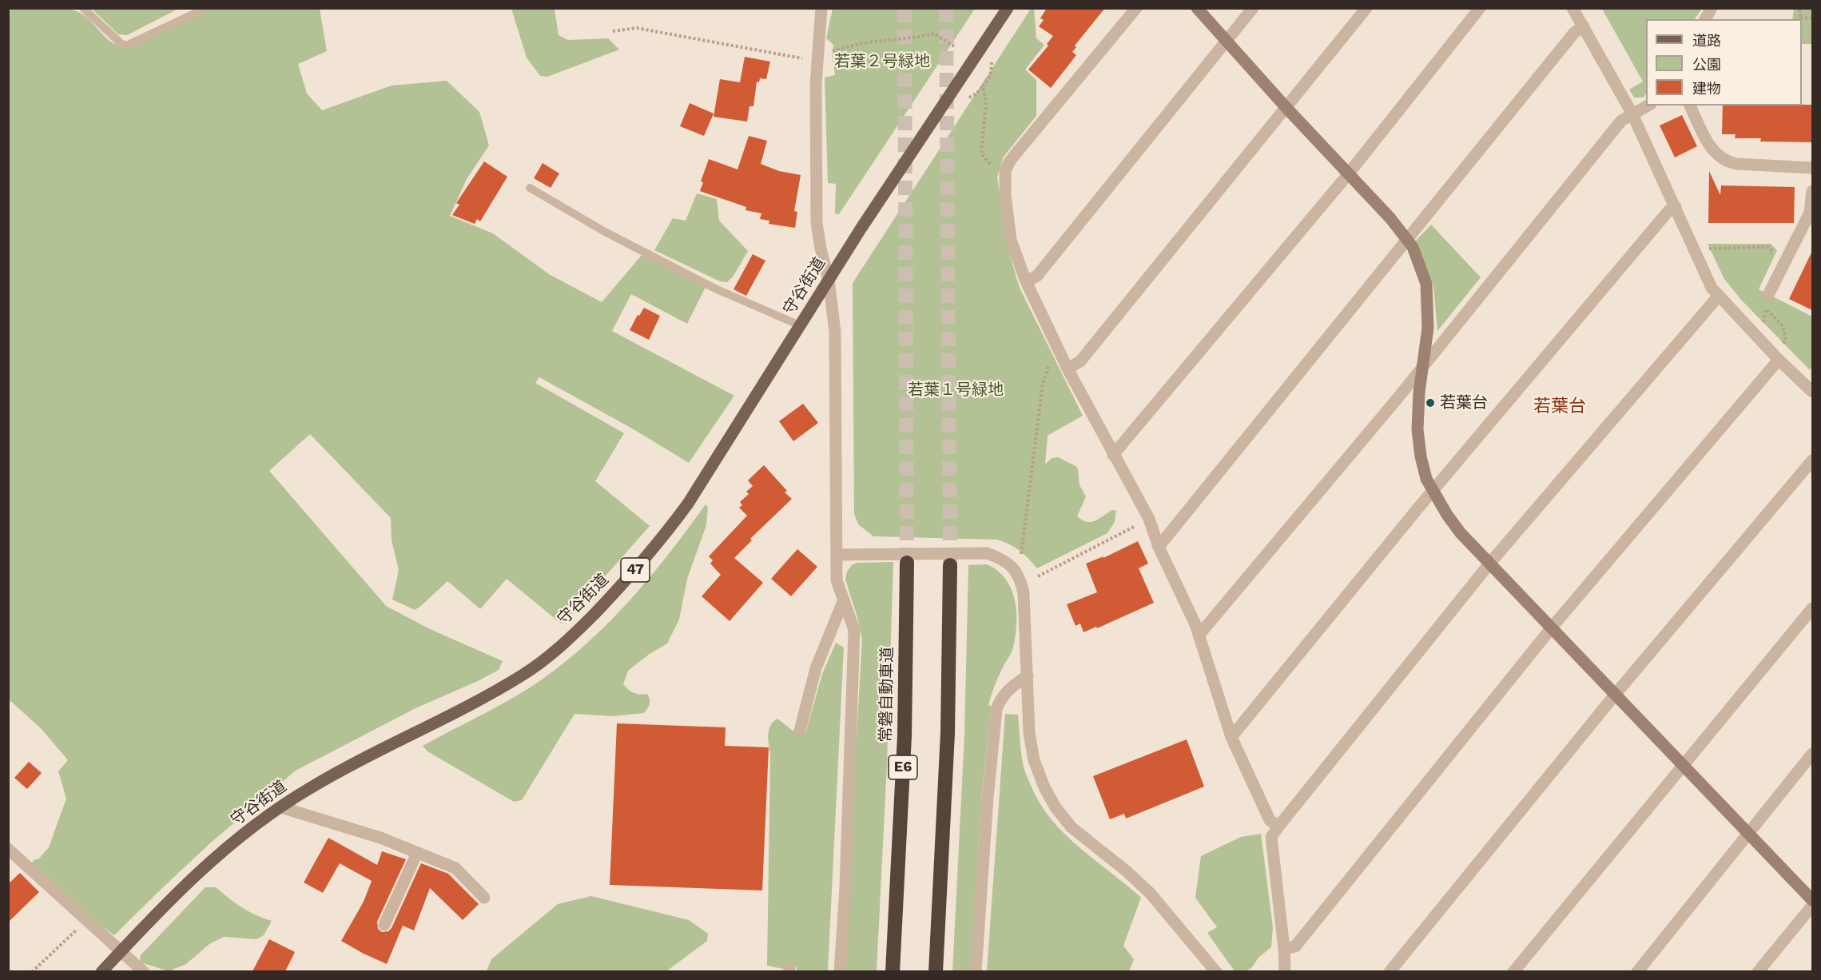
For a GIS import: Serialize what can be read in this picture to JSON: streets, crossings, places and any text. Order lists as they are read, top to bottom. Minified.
{"streets":{"highway":["常磐自動車道","E6"],"main road":["守谷街道","47"]},"districts":["若葉台"],"parks":["若葉２号緑地","若葉１号緑地"],"places":["若葉台"],"legend":["道路","公園","建物"]}
